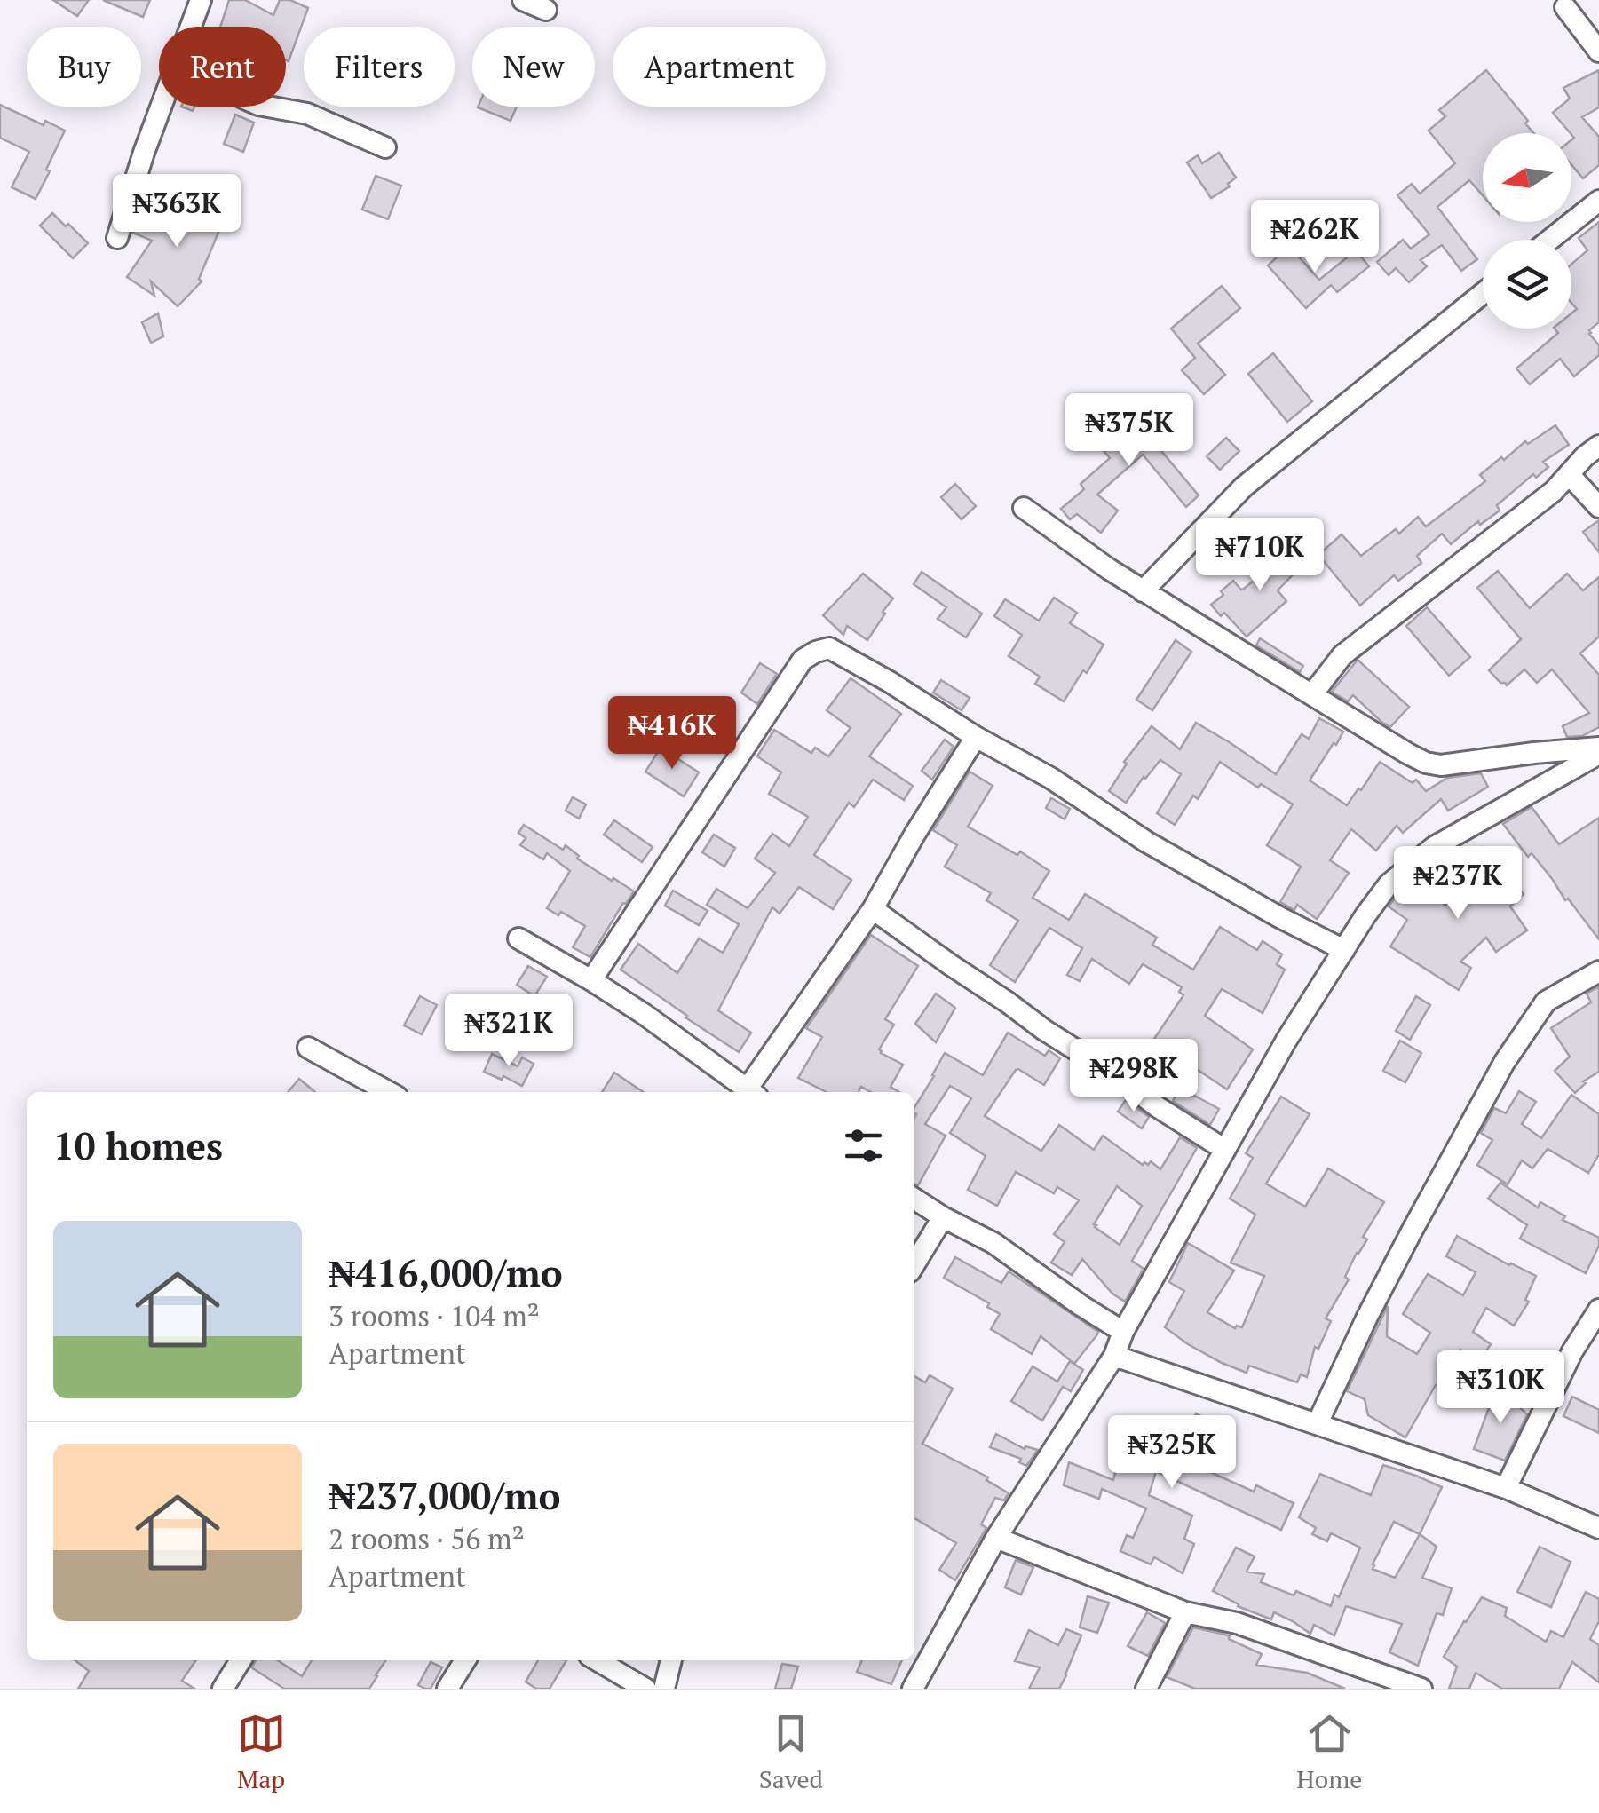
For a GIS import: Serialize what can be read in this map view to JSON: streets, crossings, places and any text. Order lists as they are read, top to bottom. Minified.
{"north":"left","page":{"chip":["Buy","Rent","Filters","New","Apartment"],"price":["₦363K","₦262K","₦375K","₦710K","₦416K","₦237K","₦321K","₦298K","₦310K","₦325K"],"heading":"10 homes","list":[{"name":"₦416,000/mo","note":"3 rooms · 104 m² · Apartment"},{"name":"₦237,000/mo","note":"2 rooms · 56 m² · Apartment"}],"tabs":["Map","Saved","Home"]}}
